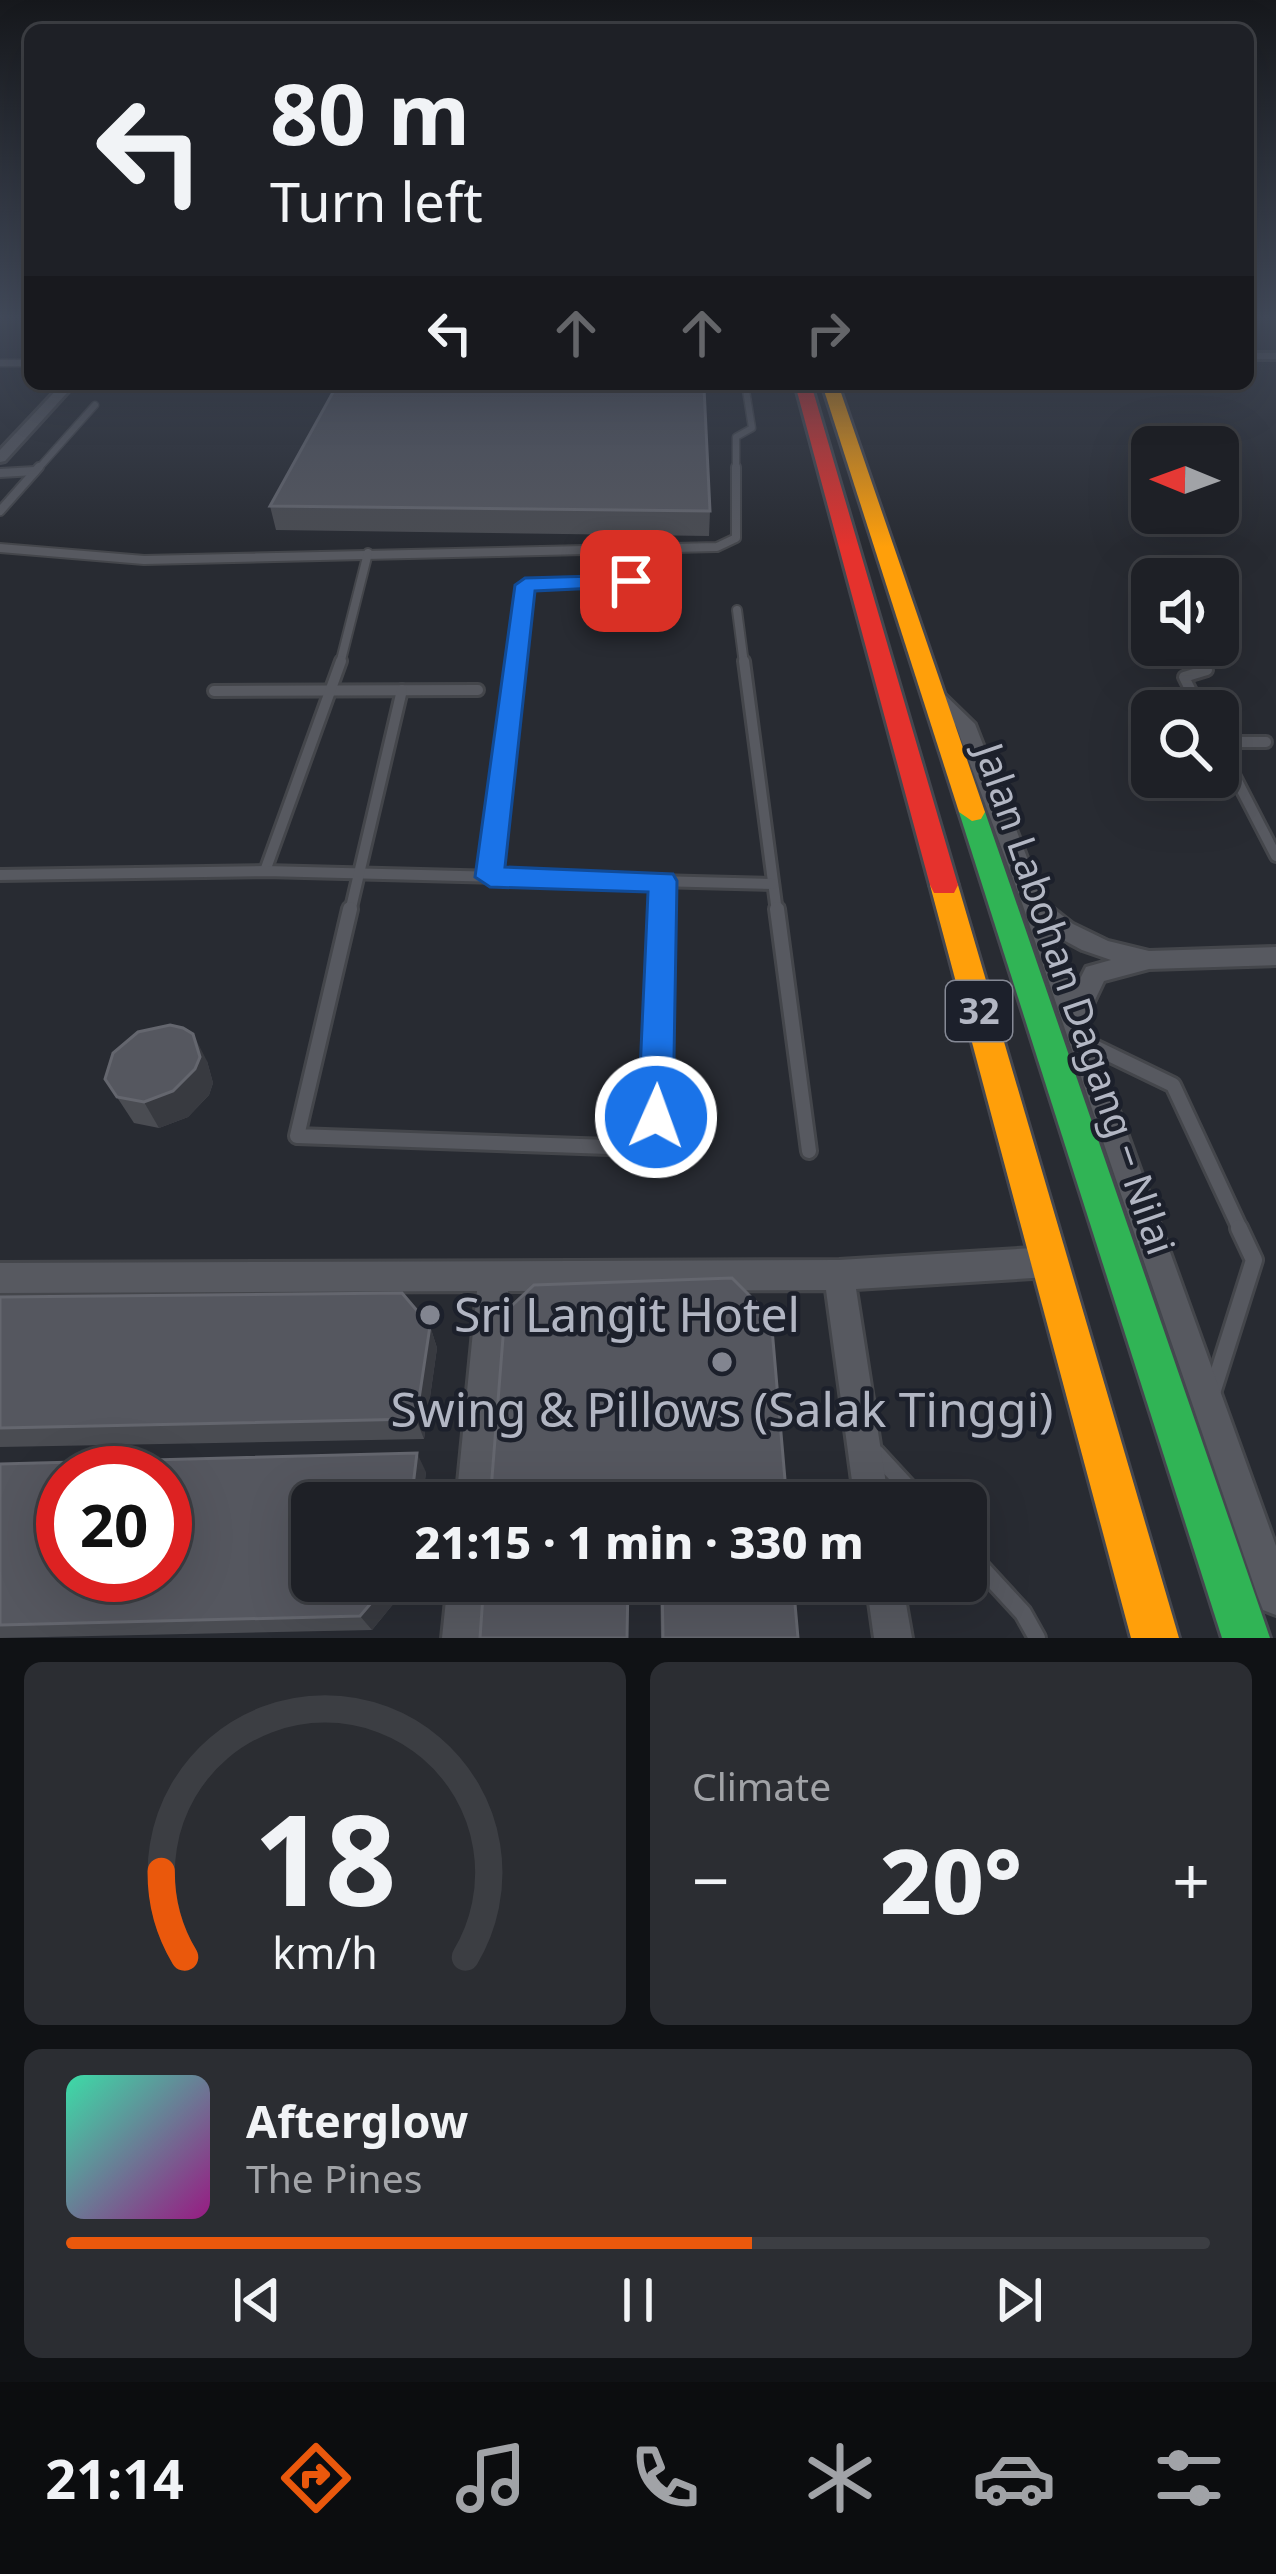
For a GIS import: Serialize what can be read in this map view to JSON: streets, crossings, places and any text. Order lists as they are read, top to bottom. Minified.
{"streets":{"main road":["Jalan Labohan Dagang ‒ Nilai","32"]},"places":["Sri Langit Hotel","Swing & Pillows (Salak Tinggi)"],"north":"left","page":{"turn":["80 m","Turn left"],"limit":"20","trip":"21:15 · 1 min · 330 m","tile":"Climate","heat":["−","20°","+"],"song":["Afterglow","The Pines"],"tabs":"21:14","gauge":["18","km/h"]}}
